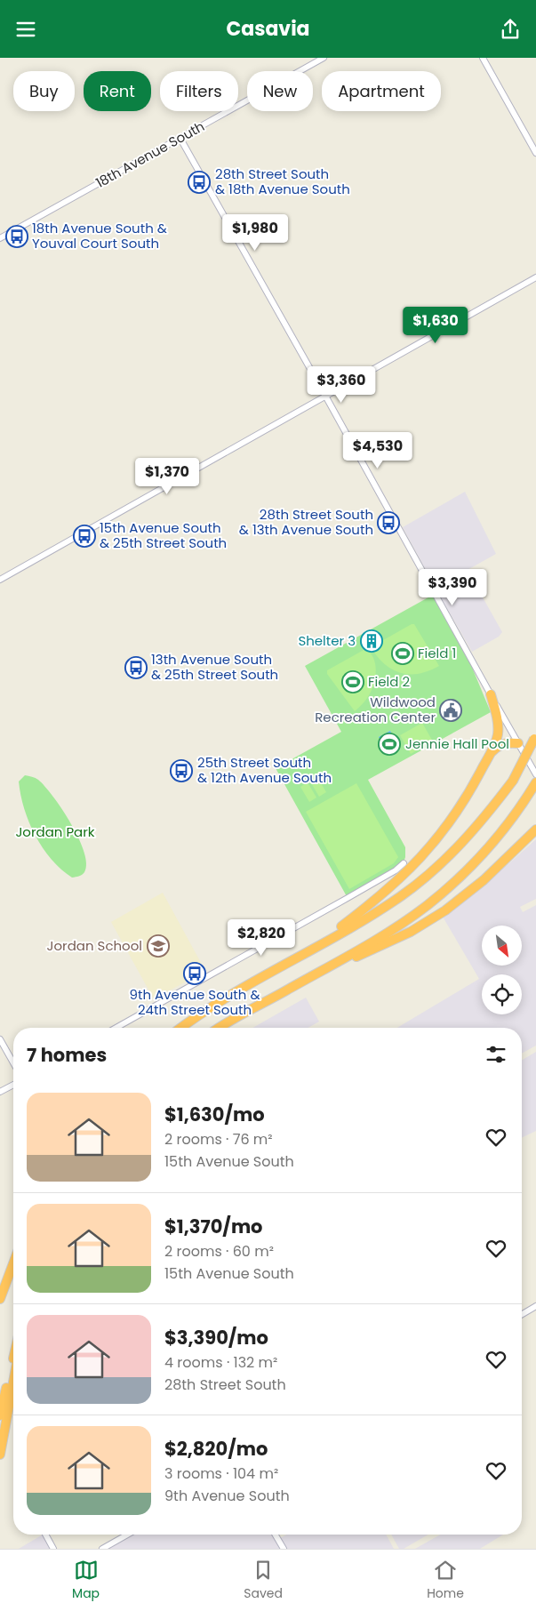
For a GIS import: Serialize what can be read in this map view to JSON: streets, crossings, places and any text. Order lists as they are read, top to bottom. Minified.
{"streets":{"street":["18th Avenue South"]},"parks":["Jordan Park"],"places":{"bus stop":["28th Street South & 18th Avenue South","18th Avenue South & Youval Court South","28th Street South & 13th Avenue South","15th Avenue South & 25th Street South","13th Avenue South & 25th Street South","25th Street South & 12th Avenue South","9th Avenue South & 24th Street South"],"building":["Shelter 3"],"sports":["Field 1","Field 2","Jennie Hall Pool"],"public building":["Wildwood Recreation Center"],"school or university":["Jordan School"]},"north":"bottom right","page":{"header":"Casavia","chip":["Buy","Rent","Filters","New","Apartment"],"price":["$1,980","$1,630","$3,360","$4,530","$1,370","$3,390","$2,820"],"heading":"7 homes","list":[{"name":"$1,630/mo","note":"2 rooms · 76 m² · 15th Avenue South"},{"name":"$1,370/mo","note":"2 rooms · 60 m² · 15th Avenue South"},{"name":"$3,390/mo","note":"4 rooms · 132 m² · 28th Street South"},{"name":"$2,820/mo","note":"3 rooms · 104 m² · 9th Avenue South"}],"tabs":["Map","Saved","Home"]}}
